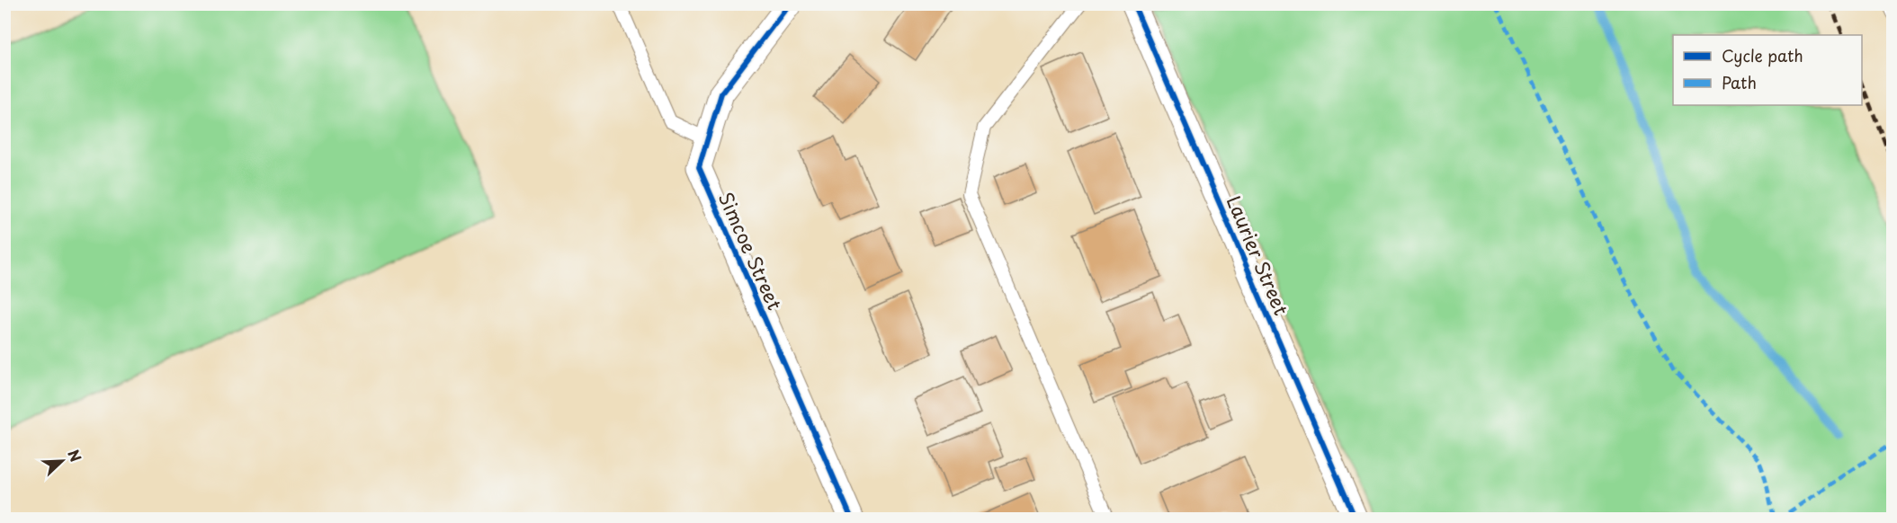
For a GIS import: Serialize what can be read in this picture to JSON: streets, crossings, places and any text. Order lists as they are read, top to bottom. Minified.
{"streets":{"street":["Simcoe Street","Laurier Street"]},"legend":["Cycle path","Path"],"north":"top right"}
